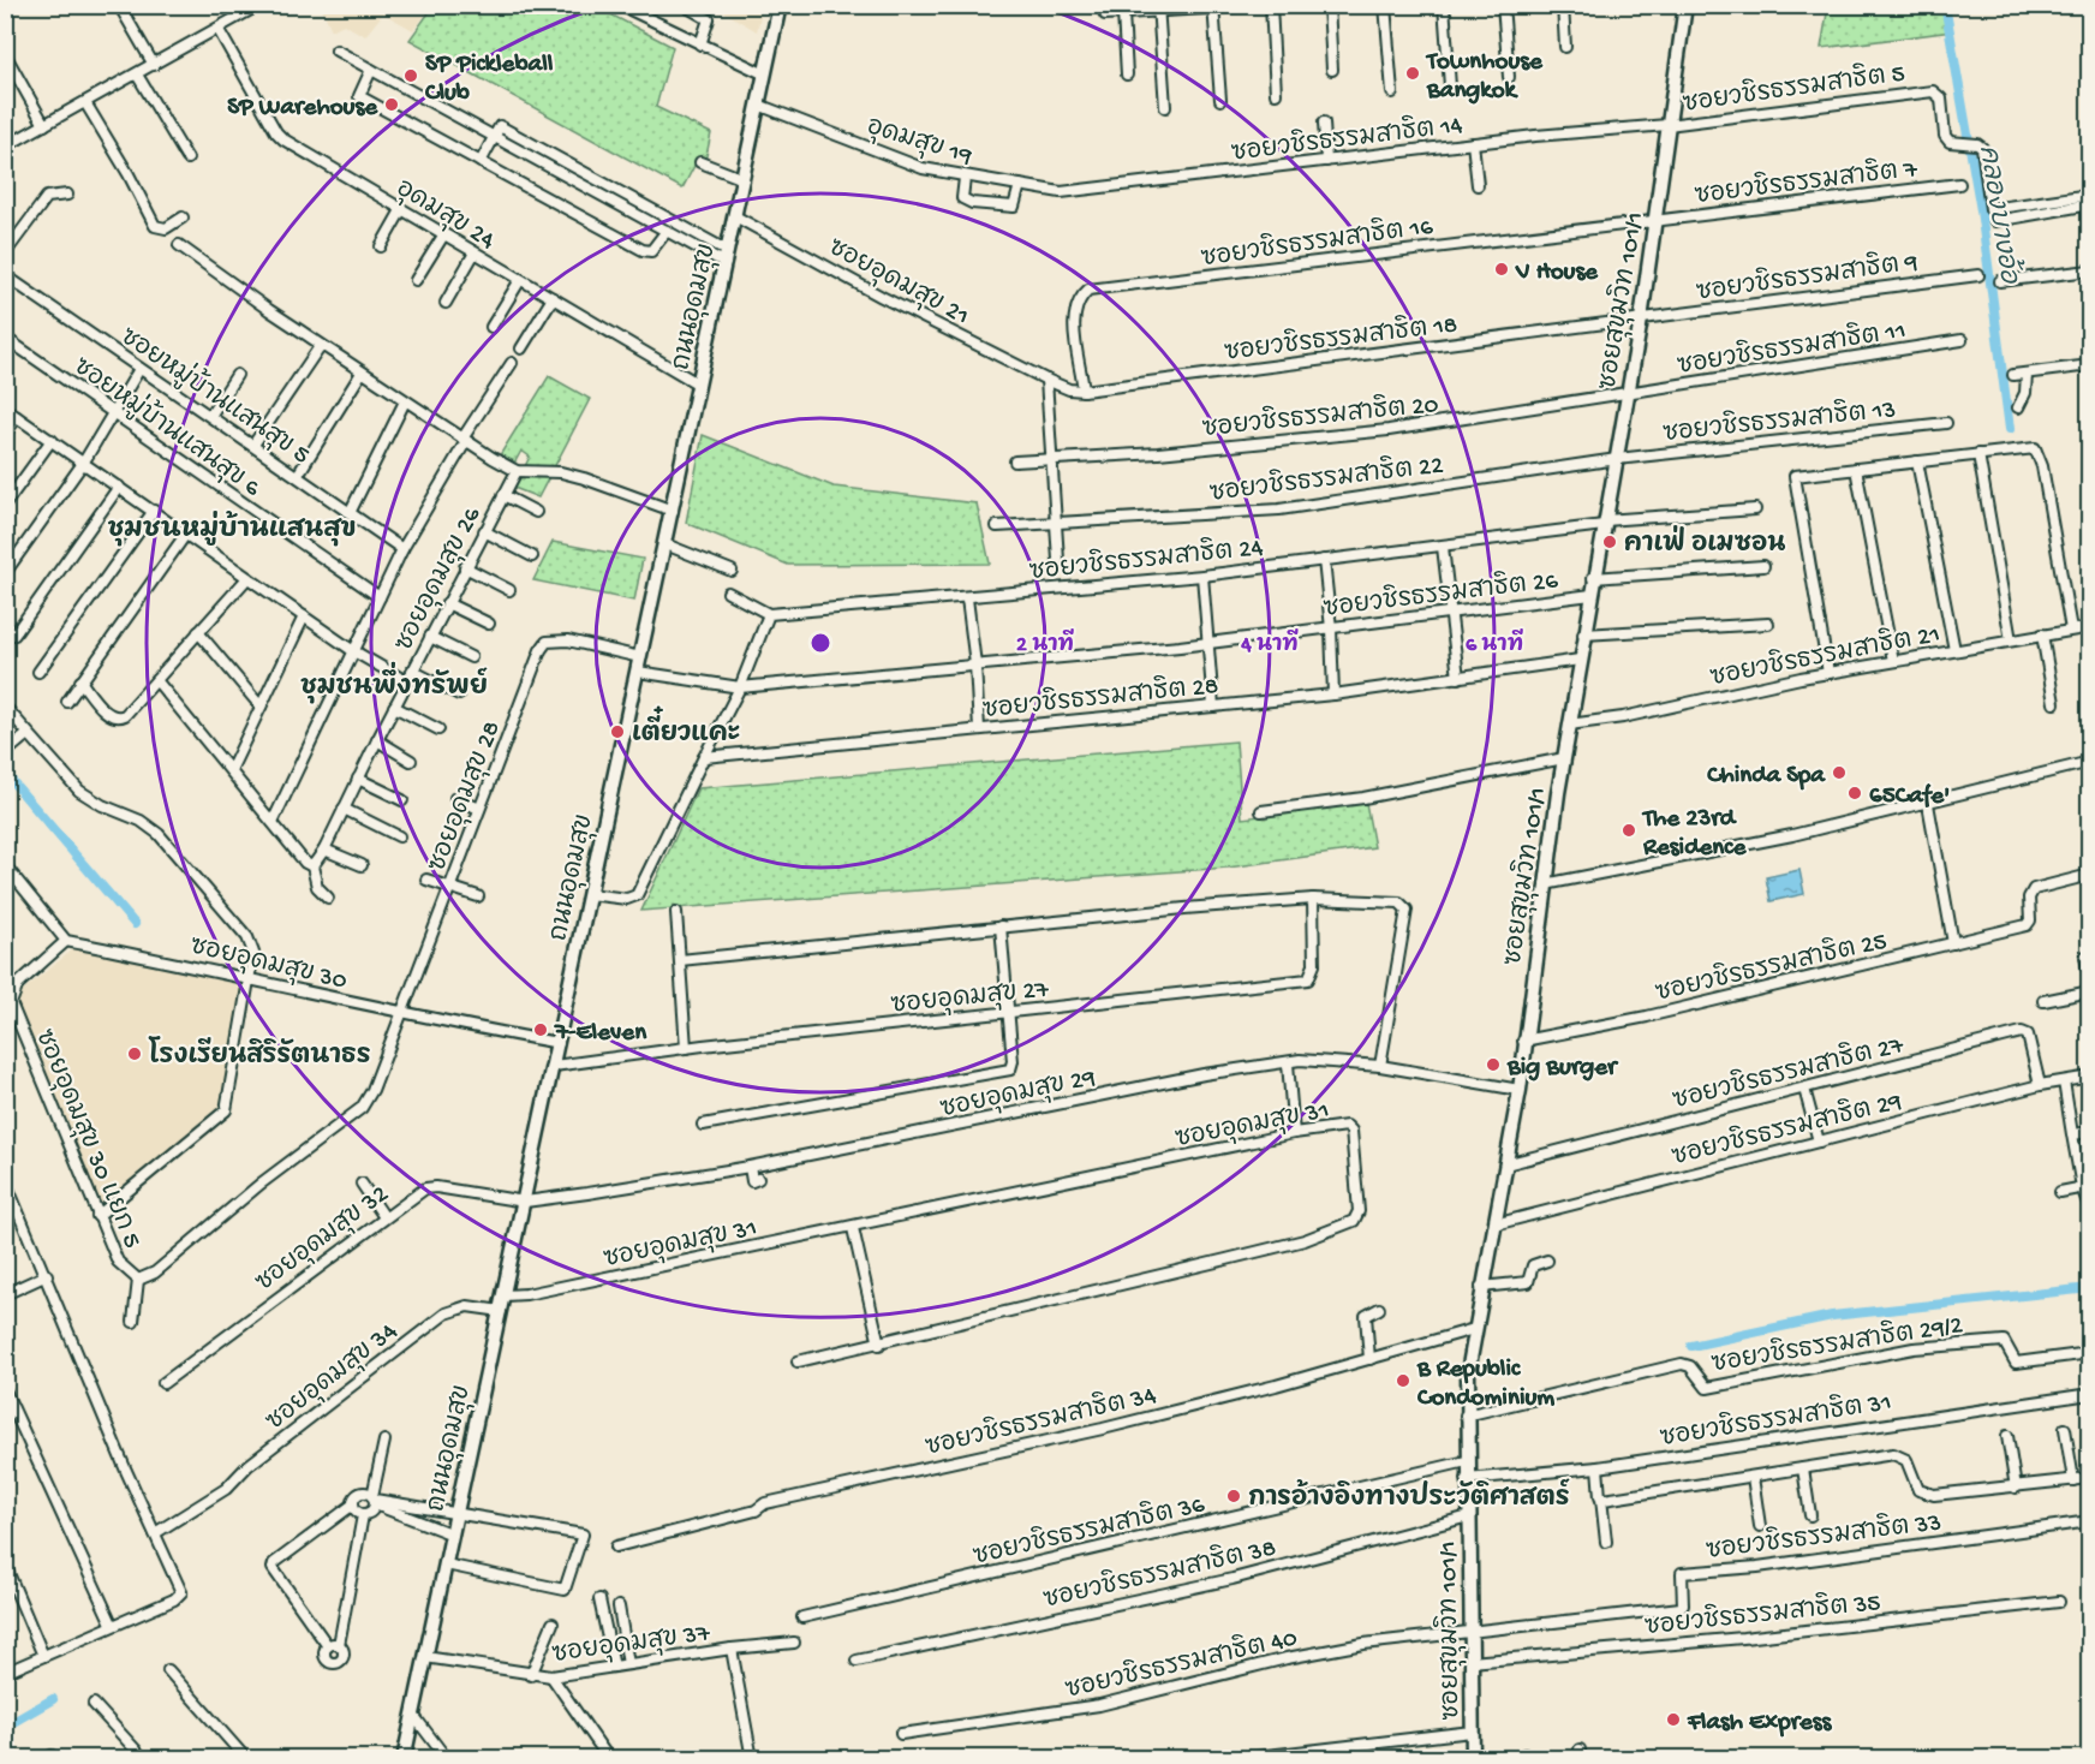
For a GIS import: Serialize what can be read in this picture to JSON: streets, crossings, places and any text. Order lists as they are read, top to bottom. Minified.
{"streets":{"main road":["ซอยสุขุมวิท 101/1","ถนนอุดมสุข"],"street":["ซอยวชิรธรรมสาธิต 5","ซอยวชิรธรรมสาธิต 14","อุดมสุข 19","ซอยวชิรธรรมสาธิต 7","อุดมสุข 24","ซอยวชิรธรรมสาธิต 16","ซอยวชิรธรรมสาธิต 9","ซอยอุดมสุข 21","ซอยวชิรธรรมสาธิต 18","ซอยวชิรธรรมสาธิต 11","ซอยหมู่บ้านแสนสุข 5","ซอยวชิรธรรมสาธิต 20","ซอยวชิรธรรมสาธิต 13","ซอยหมู่บ้านแสนสุข 6","ซอยวชิรธรรมสาธิต 22","ซอยวชิรธรรมสาธิต 24","ซอยอุดมสุข 26","ซอยวชิรธรรมสาธิต 26","ซอยวชิรธรรมสาธิต 21","ซอยวชิรธรรมสาธิต 28","ซอยอุดมสุข 28","ซอยอุดมสุข 30","ซอยวชิรธรรมสาธิต 25","ซอยอุดมสุข 27","ซอยวชิรธรรมสาธิต 27","ซอยอุดมสุข 29","ซอยอุดมสุข 31","ซอยวชิรธรรมสาธิต 29","ซอยอุดมสุข 30 แยก 5","ซอยอุดมสุข 32","ซอยวชิรธรรมสาธิต 29/2","ซอยอุดมสุข 34","ซอยวชิรธรรมสาธิต 31","ซอยวชิรธรรมสาธิต 34","ซอยวชิรธรรมสาธิต 36","ซอยวชิรธรรมสาธิต 33","ซอยวชิรธรรมสาธิต 38","ซอยวชิรธรรมสาธิต 35","ซอยอุดมสุข 37","ซอยวชิรธรรมสาธิต 40"]},"crossings":[["ซอยวชิรธรรมสาธิต 5","ซอยวชิรธรรมสาธิต 14"],["ซอยวชิรธรรมสาธิต 5","ซอยสุขุมวิท 101/1"],["ซอยวชิรธรรมสาธิต 14","อุดมสุข 19"],["ซอยวชิรธรรมสาธิต 14","ซอยสุขุมวิท 101/1"],["อุดมสุข 19","ถนนอุดมสุข"],["ซอยวชิรธรรมสาธิต 7","ซอยวชิรธรรมสาธิต 16"],["ซอยวชิรธรรมสาธิต 7","ซอยสุขุมวิท 101/1"],["อุดมสุข 24","ถนนอุดมสุข"],["ซอยวชิรธรรมสาธิต 16","ซอยสุขุมวิท 101/1"],["ซอยวชิรธรรมสาธิต 16","ซอยวชิรธรรมสาธิต 18"],["ซอยวชิรธรรมสาธิต 9","ซอยสุขุมวิท 101/1"],["ซอยวชิรธรรมสาธิต 9","ซอยวชิรธรรมสาธิต 18"],["ซอยอุดมสุข 21","ถนนอุดมสุข"],["ซอยอุดมสุข 21","ซอยวชิรธรรมสาธิต 18"],["ซอยสุขุมวิท 101/1","ซอยวชิรธรรมสาธิต 18"],["ซอยสุขุมวิท 101/1","ซอยวชิรธรรมสาธิต 11"],["ซอยสุขุมวิท 101/1","ซอยวชิรธรรมสาธิต 20"],["ซอยสุขุมวิท 101/1","ซอยวชิรธรรมสาธิต 13"],["ซอยสุขุมวิท 101/1","ซอยวชิรธรรมสาธิต 22"],["ซอยสุขุมวิท 101/1","ซอยวชิรธรรมสาธิต 24"],["ซอยสุขุมวิท 101/1","ซอยวชิรธรรมสาธิต 26"],["ซอยสุขุมวิท 101/1","ซอยวชิรธรรมสาธิต 21"],["ซอยสุขุมวิท 101/1","ซอยวชิรธรรมสาธิต 28"],["ซอยสุขุมวิท 101/1","ซอยวชิรธรรมสาธิต 25"],["ซอยสุขุมวิท 101/1","ซอยวชิรธรรมสาธิต 27"],["ซอยสุขุมวิท 101/1","ซอยอุดมสุข 29"],["ซอยสุขุมวิท 101/1","ซอยวชิรธรรมสาธิต 29"],["ซอยสุขุมวิท 101/1","ซอยวชิรธรรมสาธิต 29/2"],["ซอยสุขุมวิท 101/1","ซอยวชิรธรรมสาธิต 31"],["ซอยสุขุมวิท 101/1","ซอยวชิรธรรมสาธิต 34"],["ซอยสุขุมวิท 101/1","ซอยวชิรธรรมสาธิต 36"],["ซอยสุขุมวิท 101/1","ซอยวชิรธรรมสาธิต 33"],["ซอยสุขุมวิท 101/1","ซอยวชิรธรรมสาธิต 38"],["ซอยสุขุมวิท 101/1","ซอยวชิรธรรมสาธิต 35"],["ซอยสุขุมวิท 101/1","ซอยวชิรธรรมสาธิต 40"],["ถนนอุดมสุข","ซอยวชิรธรรมสาธิต 26"],["ถนนอุดมสุข","ซอยอุดมสุข 28"],["ถนนอุดมสุข","ซอยอุดมสุข 30"],["ถนนอุดมสุข","ซอยอุดมสุข 27"],["ถนนอุดมสุข","ซอยอุดมสุข 29"],["ถนนอุดมสุข","ซอยอุดมสุข 31"],["ถนนอุดมสุข","ซอยอุดมสุข 32"],["ถนนอุดมสุข","ซอยอุดมสุข 34"],["ถนนอุดมสุข","ซอยอุดมสุข 37"],["ซอยวชิรธรรมสาธิต 11","ซอยวชิรธรรมสาธิต 20"],["ซอยวชิรธรรมสาธิต 13","ซอยวชิรธรรมสาธิต 22"],["ซอยอุดมสุข 28","ซอยอุดมสุข 30"],["ซอยอุดมสุข 28","ซอยอุดมสุข 30 แยก 5"],["ซอยวชิรธรรมสาธิต 27","ซอยวชิรธรรมสาธิต 29"],["ซอยอุดมสุข 29","ซอยอุดมสุข 32"],["ซอยวชิรธรรมสาธิต 33","ซอยวชิรธรรมสาธิต 40"]],"districts":["ชุมชนหมู่บ้านแสนสุข","ชุมชนพึ่งทรัพย์"],"water":["คลองบางอ้อ"],"places":["Townhouse Bangkok","SP Pickleball Club","SP Warehouse","V House","คาเฟ่ อเมซอน","เตี๋ยวแคะ","Chinda Spa","65Cafe'","The 23rd Residence","7-Eleven","โรงเรียนสิริรัตนาธร","Big Burger","B Republic Condominium","การอ้างอิงทางประวัติศาสตร์","Flash Express"],"rings":["2 นาที","4 นาที","6 นาที"]}
